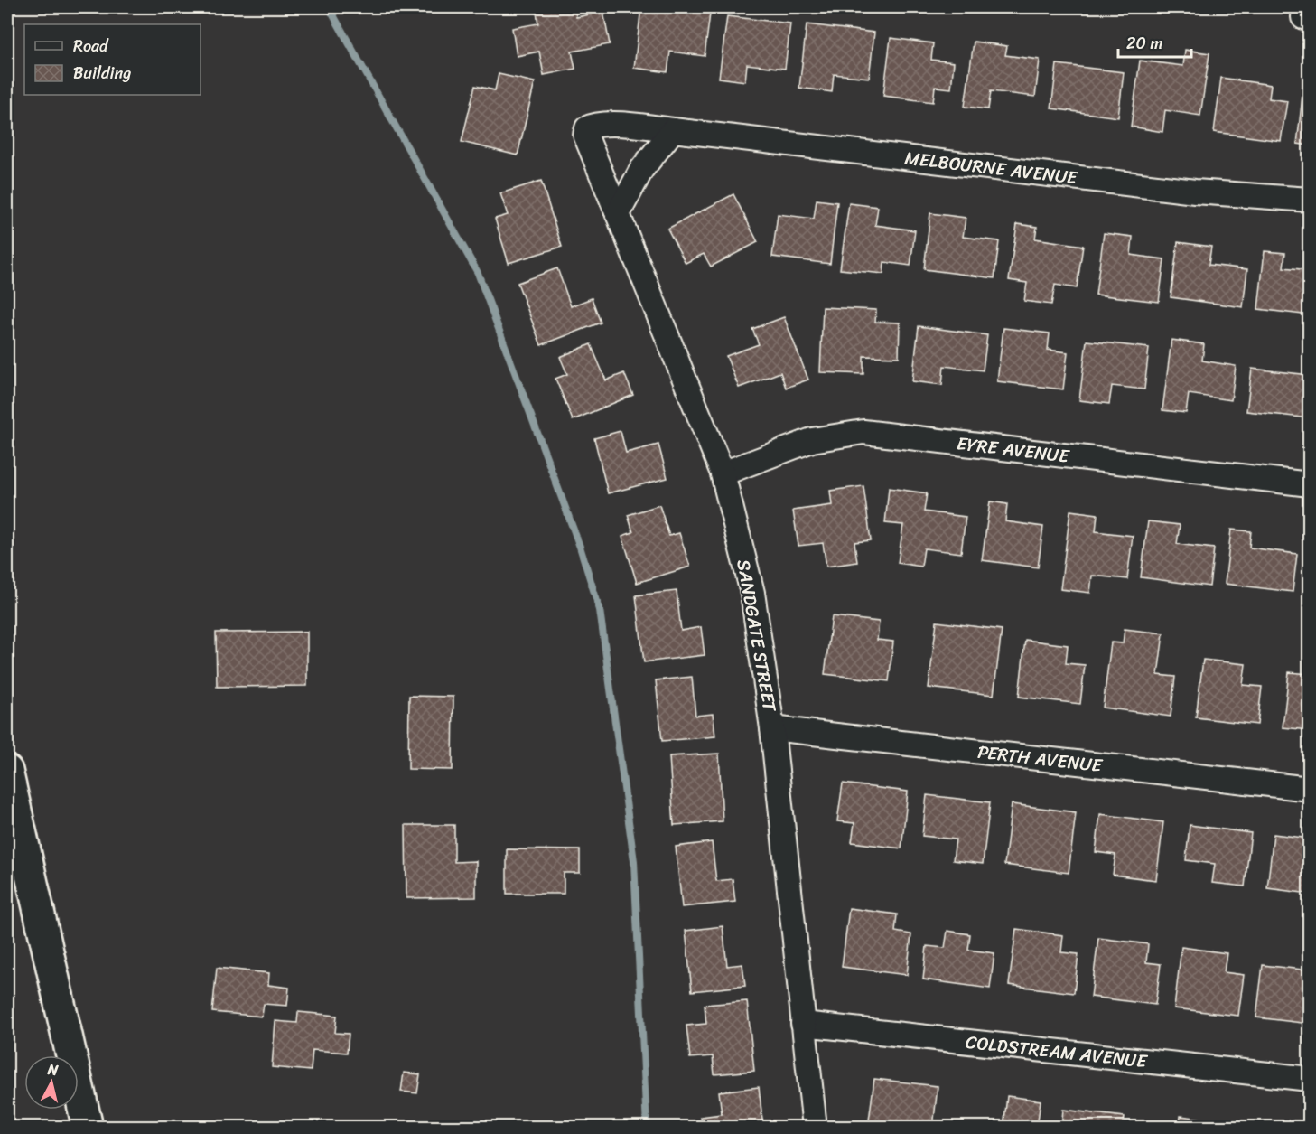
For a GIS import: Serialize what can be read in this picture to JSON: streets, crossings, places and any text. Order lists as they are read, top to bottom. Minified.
{"streets":{"street":["MELBOURNE AVENUE","EYRE AVENUE","SANDGATE STREET","PERTH AVENUE","COLDSTREAM AVENUE"]},"crossings":[["MELBOURNE AVENUE","SANDGATE STREET"],["EYRE AVENUE","SANDGATE STREET"],["SANDGATE STREET","PERTH AVENUE"],["SANDGATE STREET","COLDSTREAM AVENUE"]],"legend":["Road","Building"],"scale_bar":"20 m","north":"top"}
